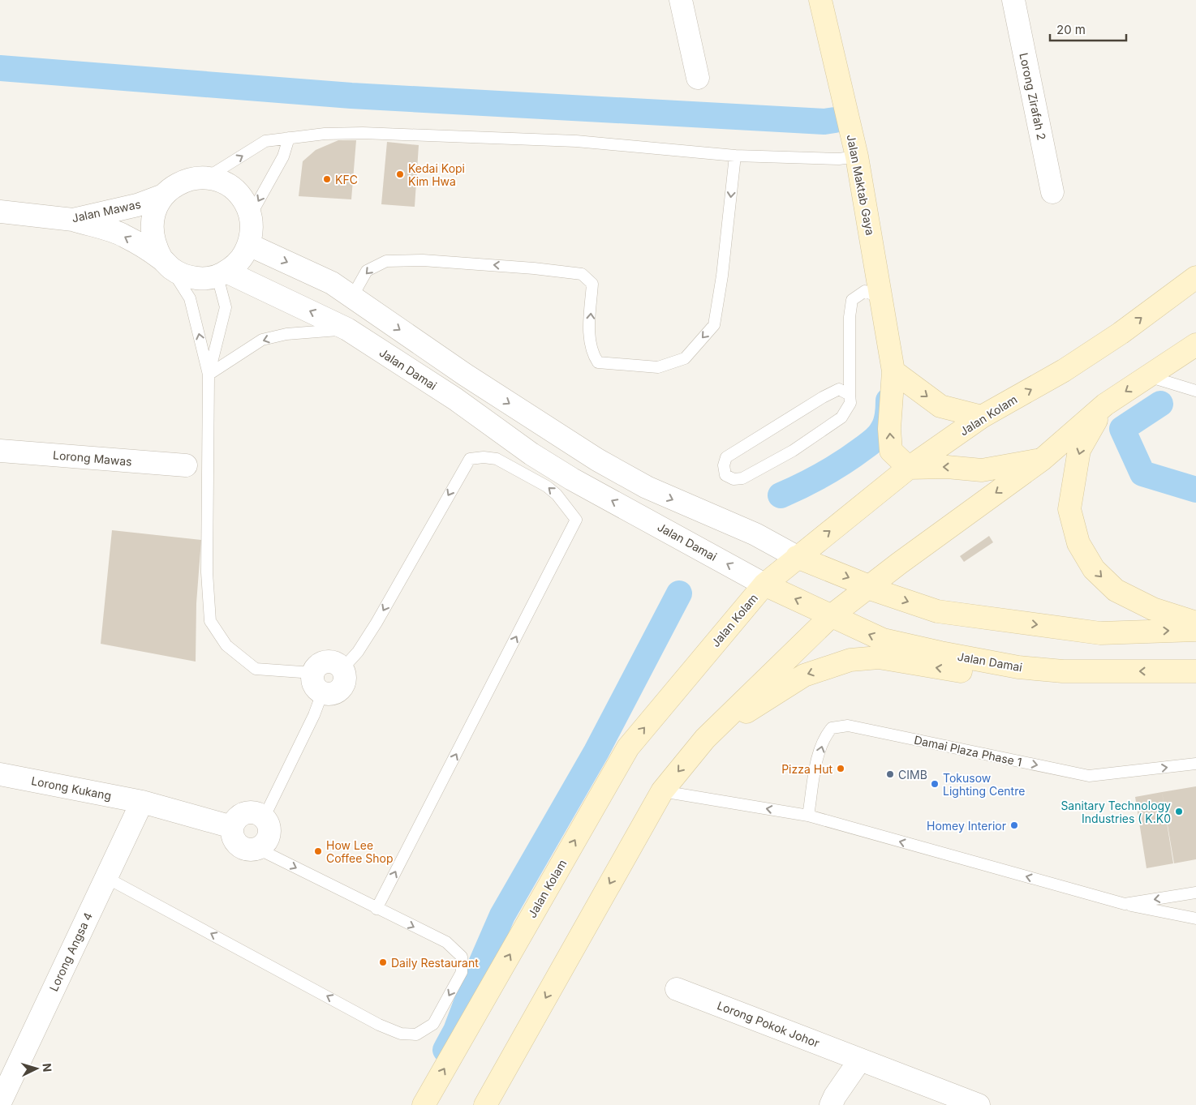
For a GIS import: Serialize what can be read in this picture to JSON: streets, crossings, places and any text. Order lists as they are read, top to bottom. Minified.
{"streets":{"main road":["Jalan Maktab Gaya","Jalan Damai","Jalan Kolam"],"street":["Lorong Zirafah 2","Jalan Mawas","Lorong Mawas","Lorong Kukang","Lorong Angsa 4","Lorong Pokok Johor"],"lane":["Damai Plaza Phase 1"]},"crossings":[["Jalan Maktab Gaya","Jalan Kolam"],["Jalan Mawas","Jalan Damai"],["Jalan Damai","Jalan Kolam"],["Lorong Kukang","Lorong Angsa 4"]],"one_way":["Damai Plaza Phase 1"],"places":["Kedai Kopi Kim Hwa","KFC","Pizza Hut","CIMB","Tokusow Lighting Centre","Sanitary Technology Industries ( K.K0","Homey Interior","How Lee Coffee Shop","Daily Restaurant"],"scale_bar":"20 m","north":"right"}
